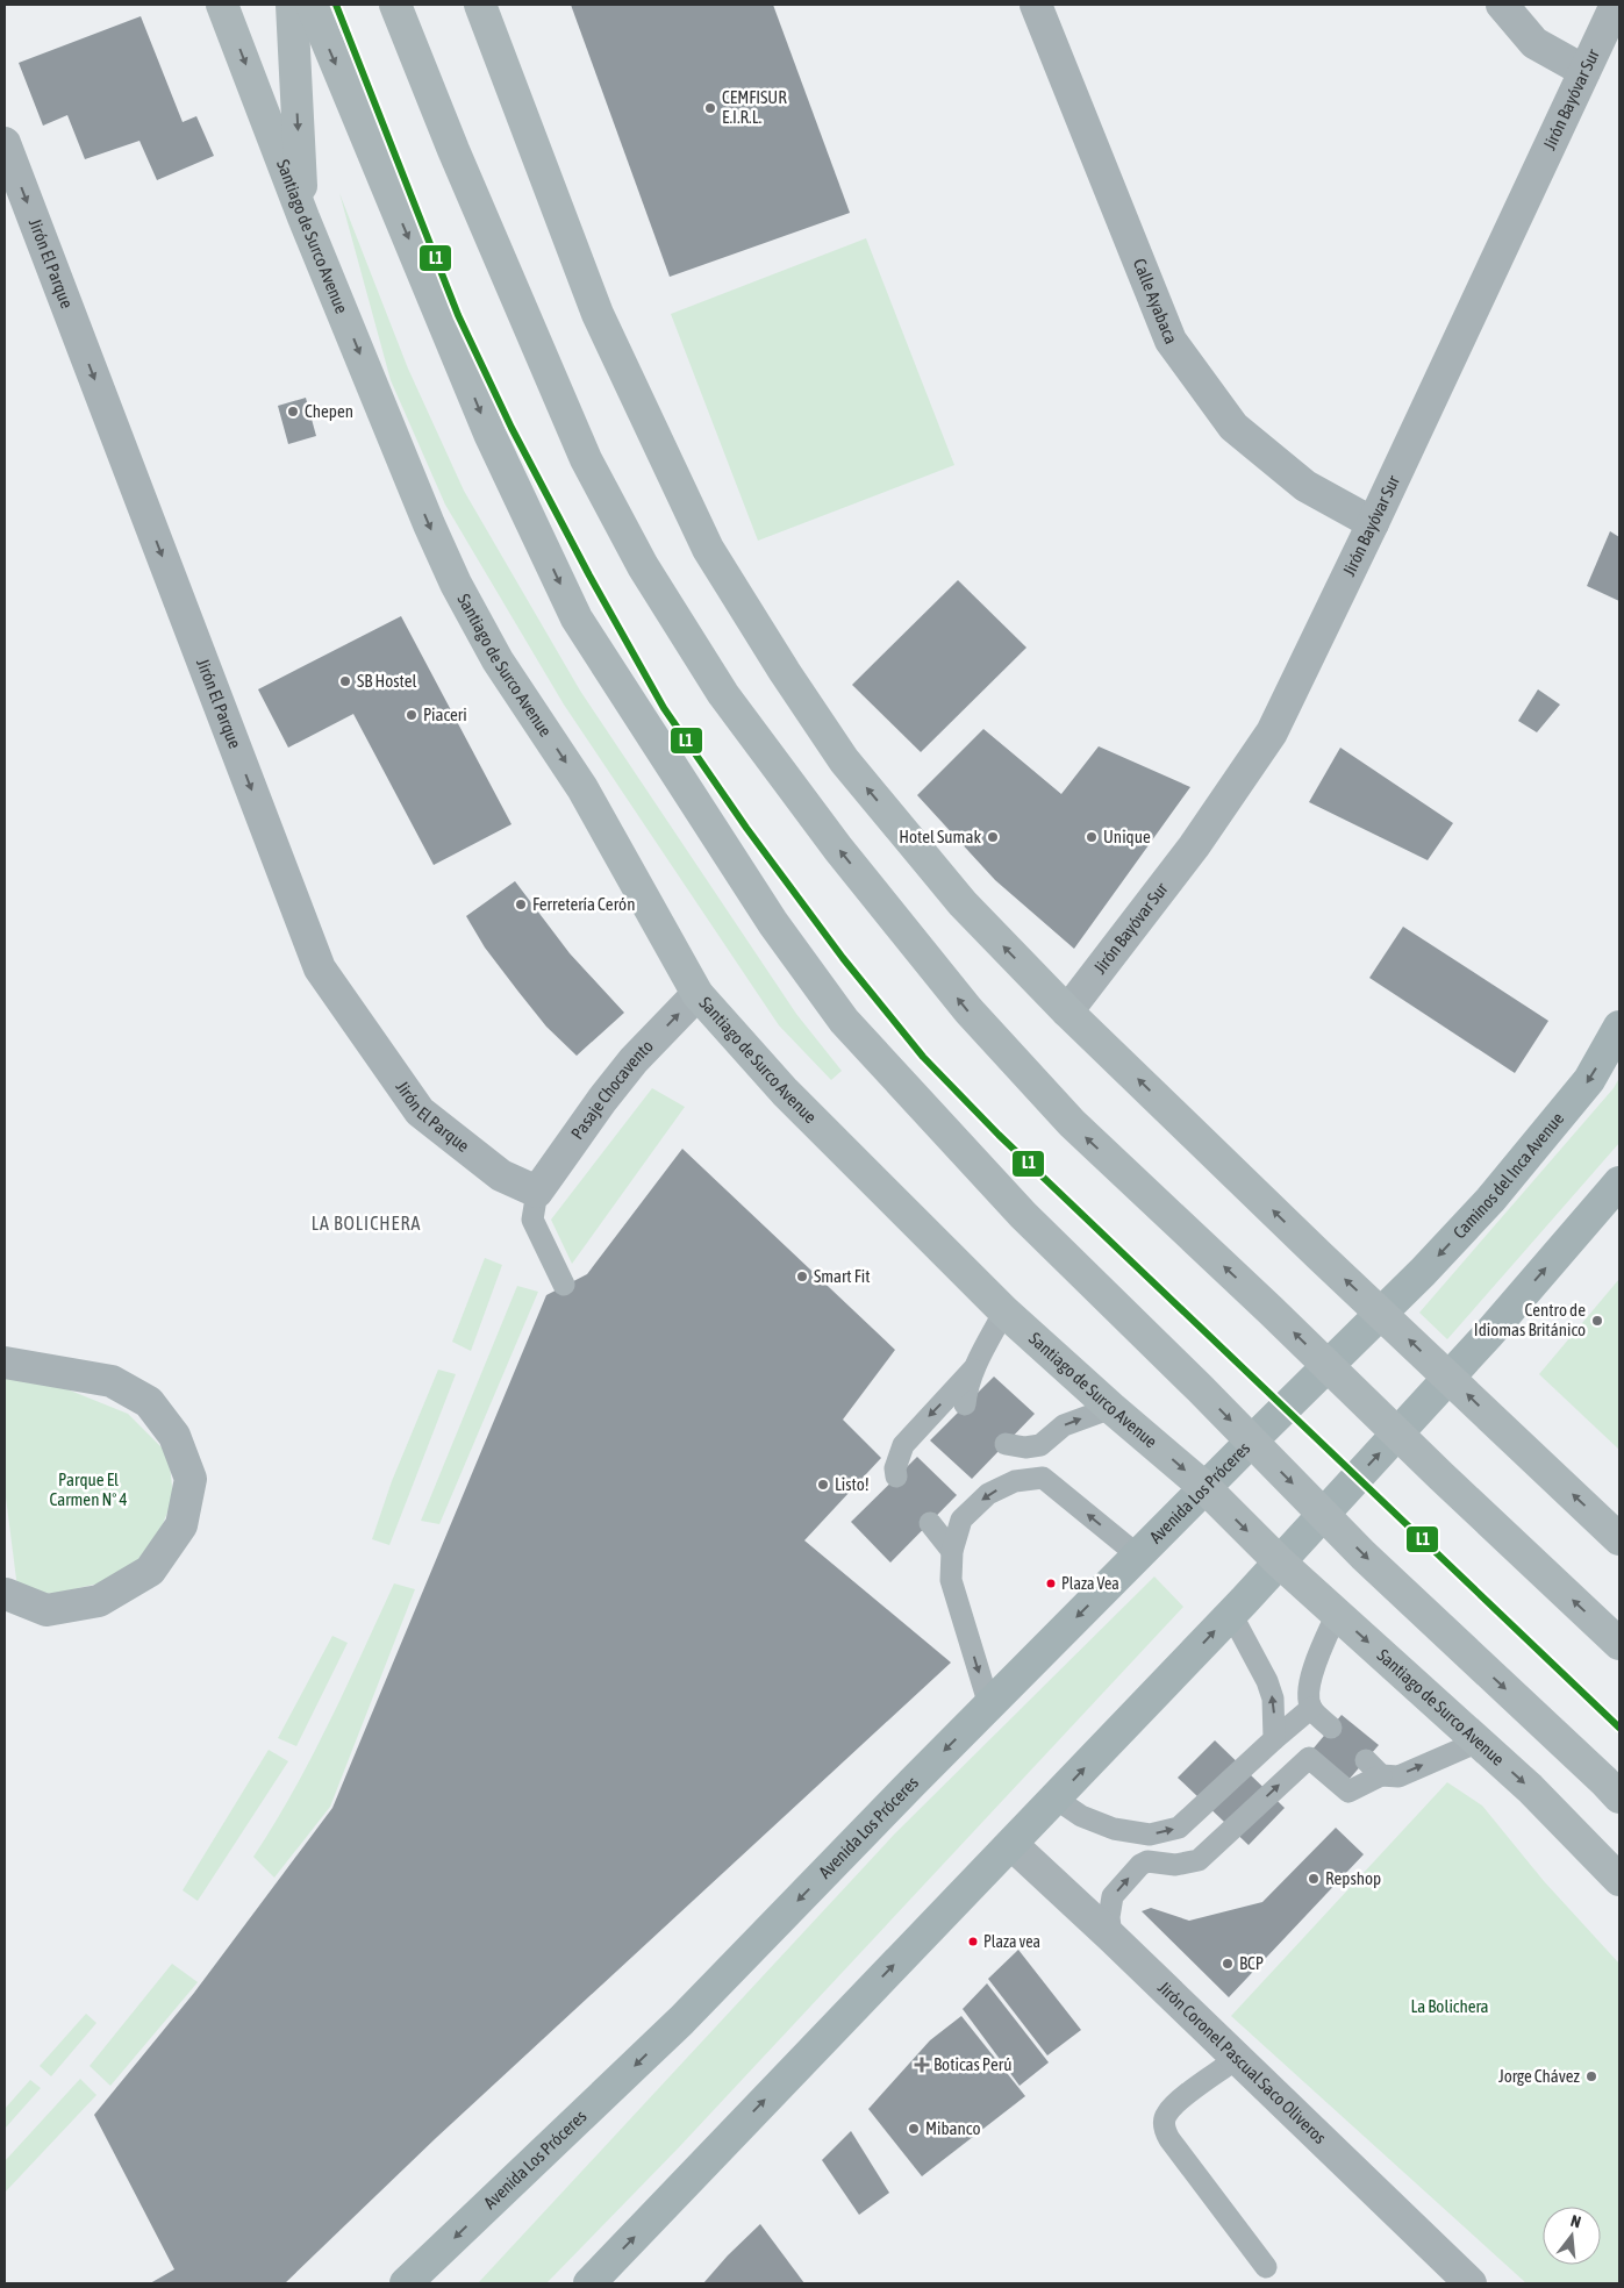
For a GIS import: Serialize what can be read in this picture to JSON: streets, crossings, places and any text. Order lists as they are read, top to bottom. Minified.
{"streets":{"main road":["Santiago de Surco Avenue","Caminos del Inca Avenue","Avenida Los Próceres"],"street":["Jirón Bayóvar Sur","Jirón El Parque","Calle Ayabaca","Pasaje Chocavento","Jirón Coronel Pascual Saco Oliveros"]},"crossings":[["Jirón Bayóvar Sur","Calle Ayabaca"],["Santiago de Surco Avenue","Pasaje Chocavento"],["Santiago de Surco Avenue","Avenida Los Próceres"],["Jirón El Parque","Pasaje Chocavento"],["Caminos del Inca Avenue","Avenida Los Próceres"]],"one_way":["Jirón El Parque","Pasaje Chocavento"],"districts":["LA BOLICHERA"],"parks":["Parque El Carmen N° 4","La Bolichera"],"places":{"other":["CEMFISUR E.I.R.L.","Chepen","SB Hostel","Piaceri","Hotel Sumak","Unique","Ferretería Cerón","Smart Fit","Centro de Idiomas Británico","Listo!","Plaza Vea","Repshop","Plaza vea","BCP","Jorge Chávez","Mibanco"],"health":["Boticas Perú"]},"lines":["transit line L1"],"north":"top"}
